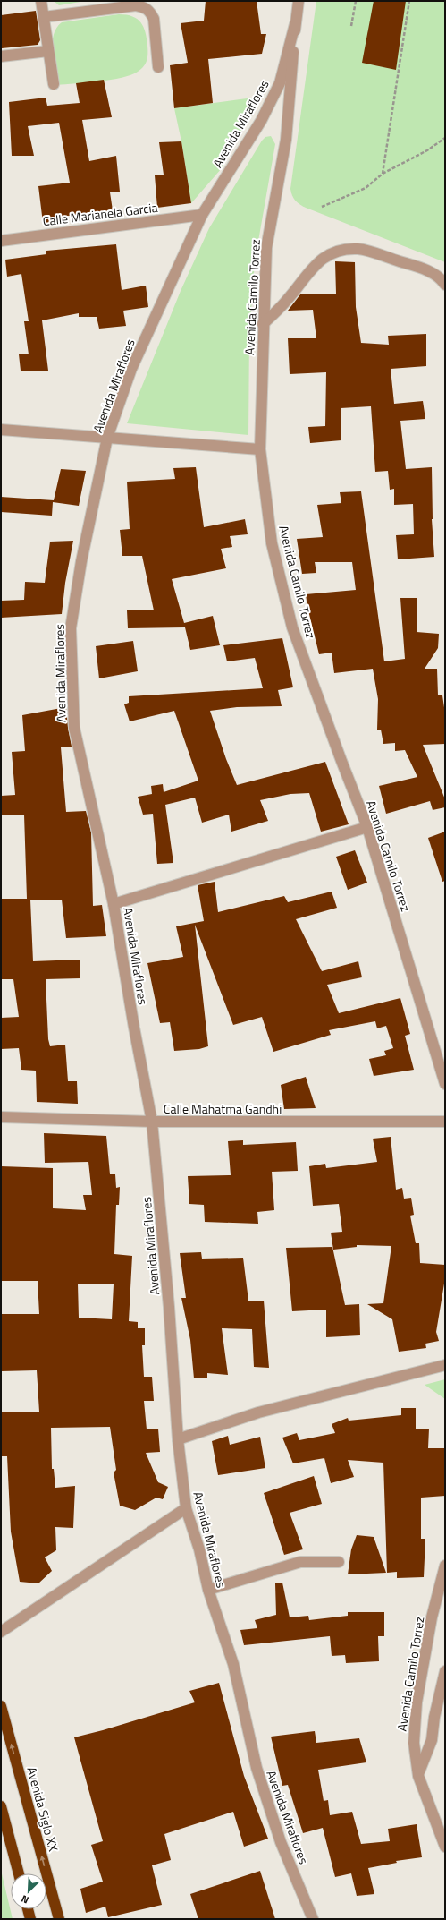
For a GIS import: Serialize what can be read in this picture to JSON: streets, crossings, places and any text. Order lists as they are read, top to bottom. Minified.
{"streets":{"highway":["Avenida Siglo XX"],"street":["Avenida Miraflores","Calle Marianela Garcia","Avenida Camilo Torrez","Calle Mahatma Gandhi"]},"crossings":[["Avenida Miraflores","Calle Marianela Garcia"],["Avenida Miraflores","Avenida Camilo Torrez"],["Avenida Miraflores","Calle Mahatma Gandhi"]],"north":"bottom left"}
